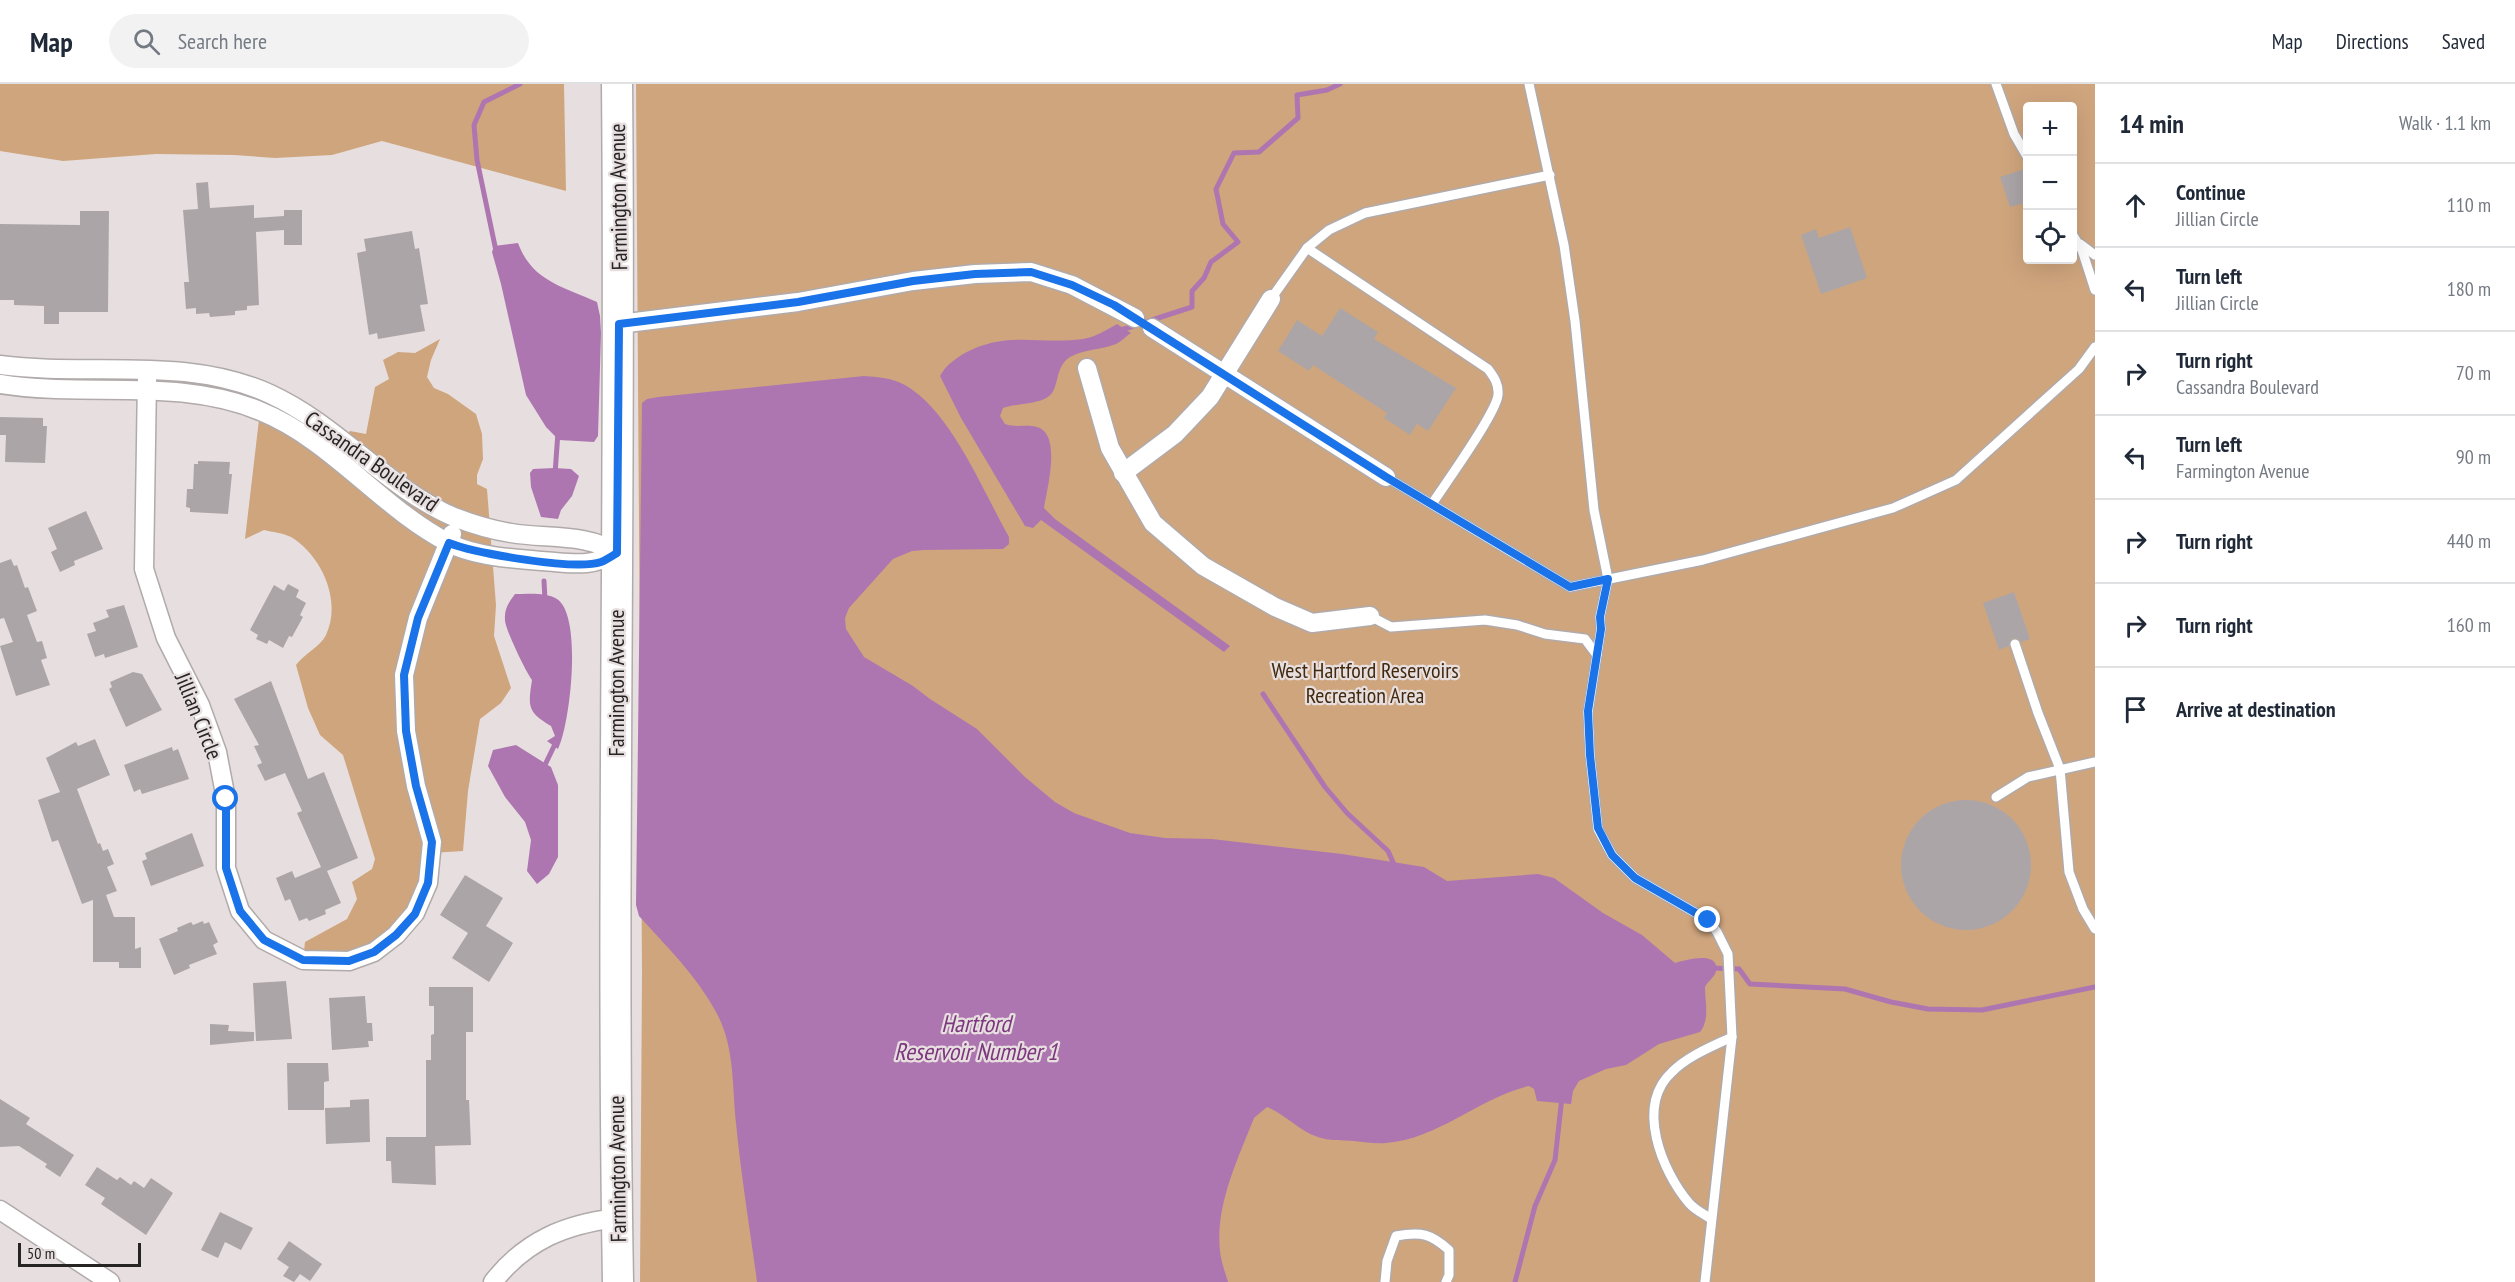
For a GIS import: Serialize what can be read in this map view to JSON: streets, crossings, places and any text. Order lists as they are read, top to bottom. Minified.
{"streets":{"main road":["Farmington Avenue"],"street":["Cassandra Boulevard","Jillian Circle"]},"crossings":[["Farmington Avenue","Cassandra Boulevard"],["Cassandra Boulevard","Jillian Circle"]],"water":["Hartford Reservoir Number 1"],"parks":["West Hartford Reservoirs Recreation Area"],"scale_bar":"50 m","page":{"header":"Map","search":"Search here","nav":["Map","Directions","Saved"],"heading":["14 min","Walk · 1.1 km"],"map_buttons":["+","−"],"list":[["Continue","Jillian Circle","110 m"],["Turn left","Jillian Circle","180 m"],["Turn right","Cassandra Boulevard","70 m"],["Turn left","Farmington Avenue","90 m"],["Turn right","440 m"],["Turn right","160 m"],"Arrive at destination"],"scale":"50 m"}}
